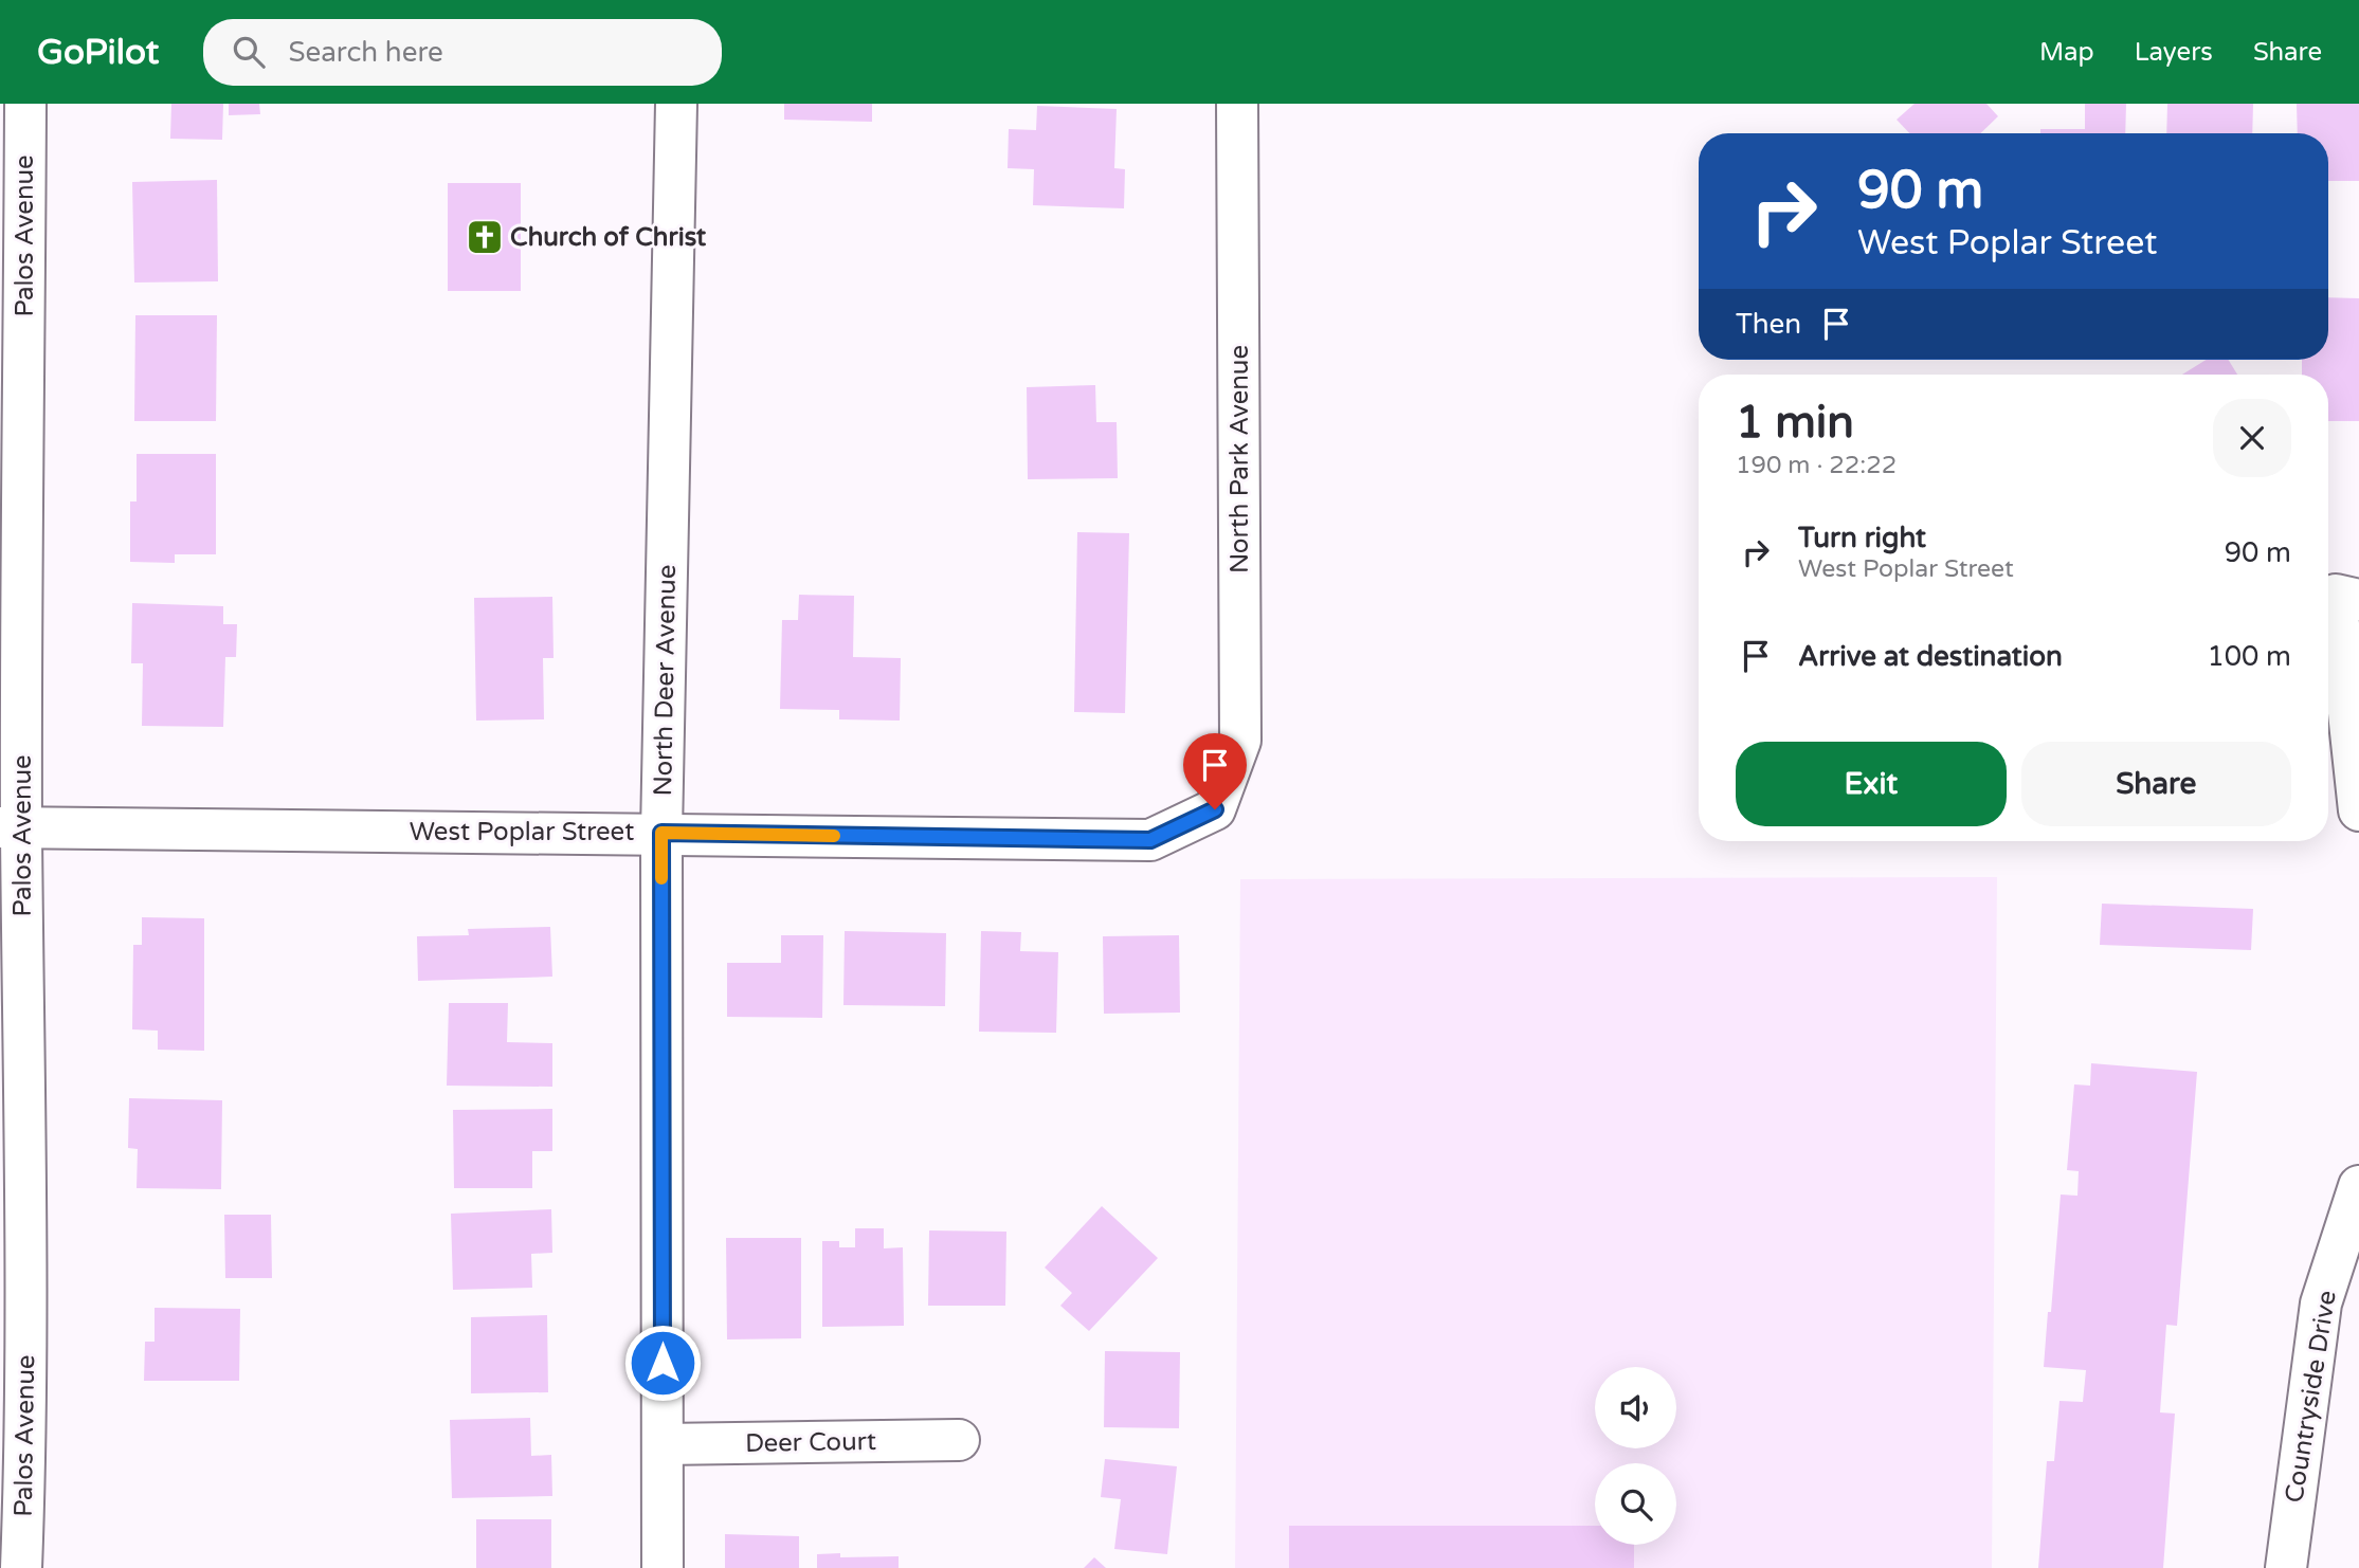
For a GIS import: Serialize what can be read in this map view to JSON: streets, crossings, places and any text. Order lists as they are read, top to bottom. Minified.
{"streets":{"street":["Palos Avenue","North Park Avenue","North Deer Avenue","West Poplar Street","Countryside Drive","Deer Court"]},"crossings":[["Palos Avenue","West Poplar Street"],["North Park Avenue","West Poplar Street"],["North Deer Avenue","West Poplar Street"],["North Deer Avenue","Deer Court"]],"places":{"church":["Church of Christ"]},"page":{"header":"GoPilot","search":"Search here","nav":["Map","Layers","Share"],"turn":["90 m","West Poplar Street"],"then":"Then","heading":["1 min","190 m · 22:22"],"list":[{"name":"Turn right","note":"West Poplar Street","value":"90 m"},{"name":"Arrive at destination","value":"100 m"}],"buttons":["Exit","Share"]}}
